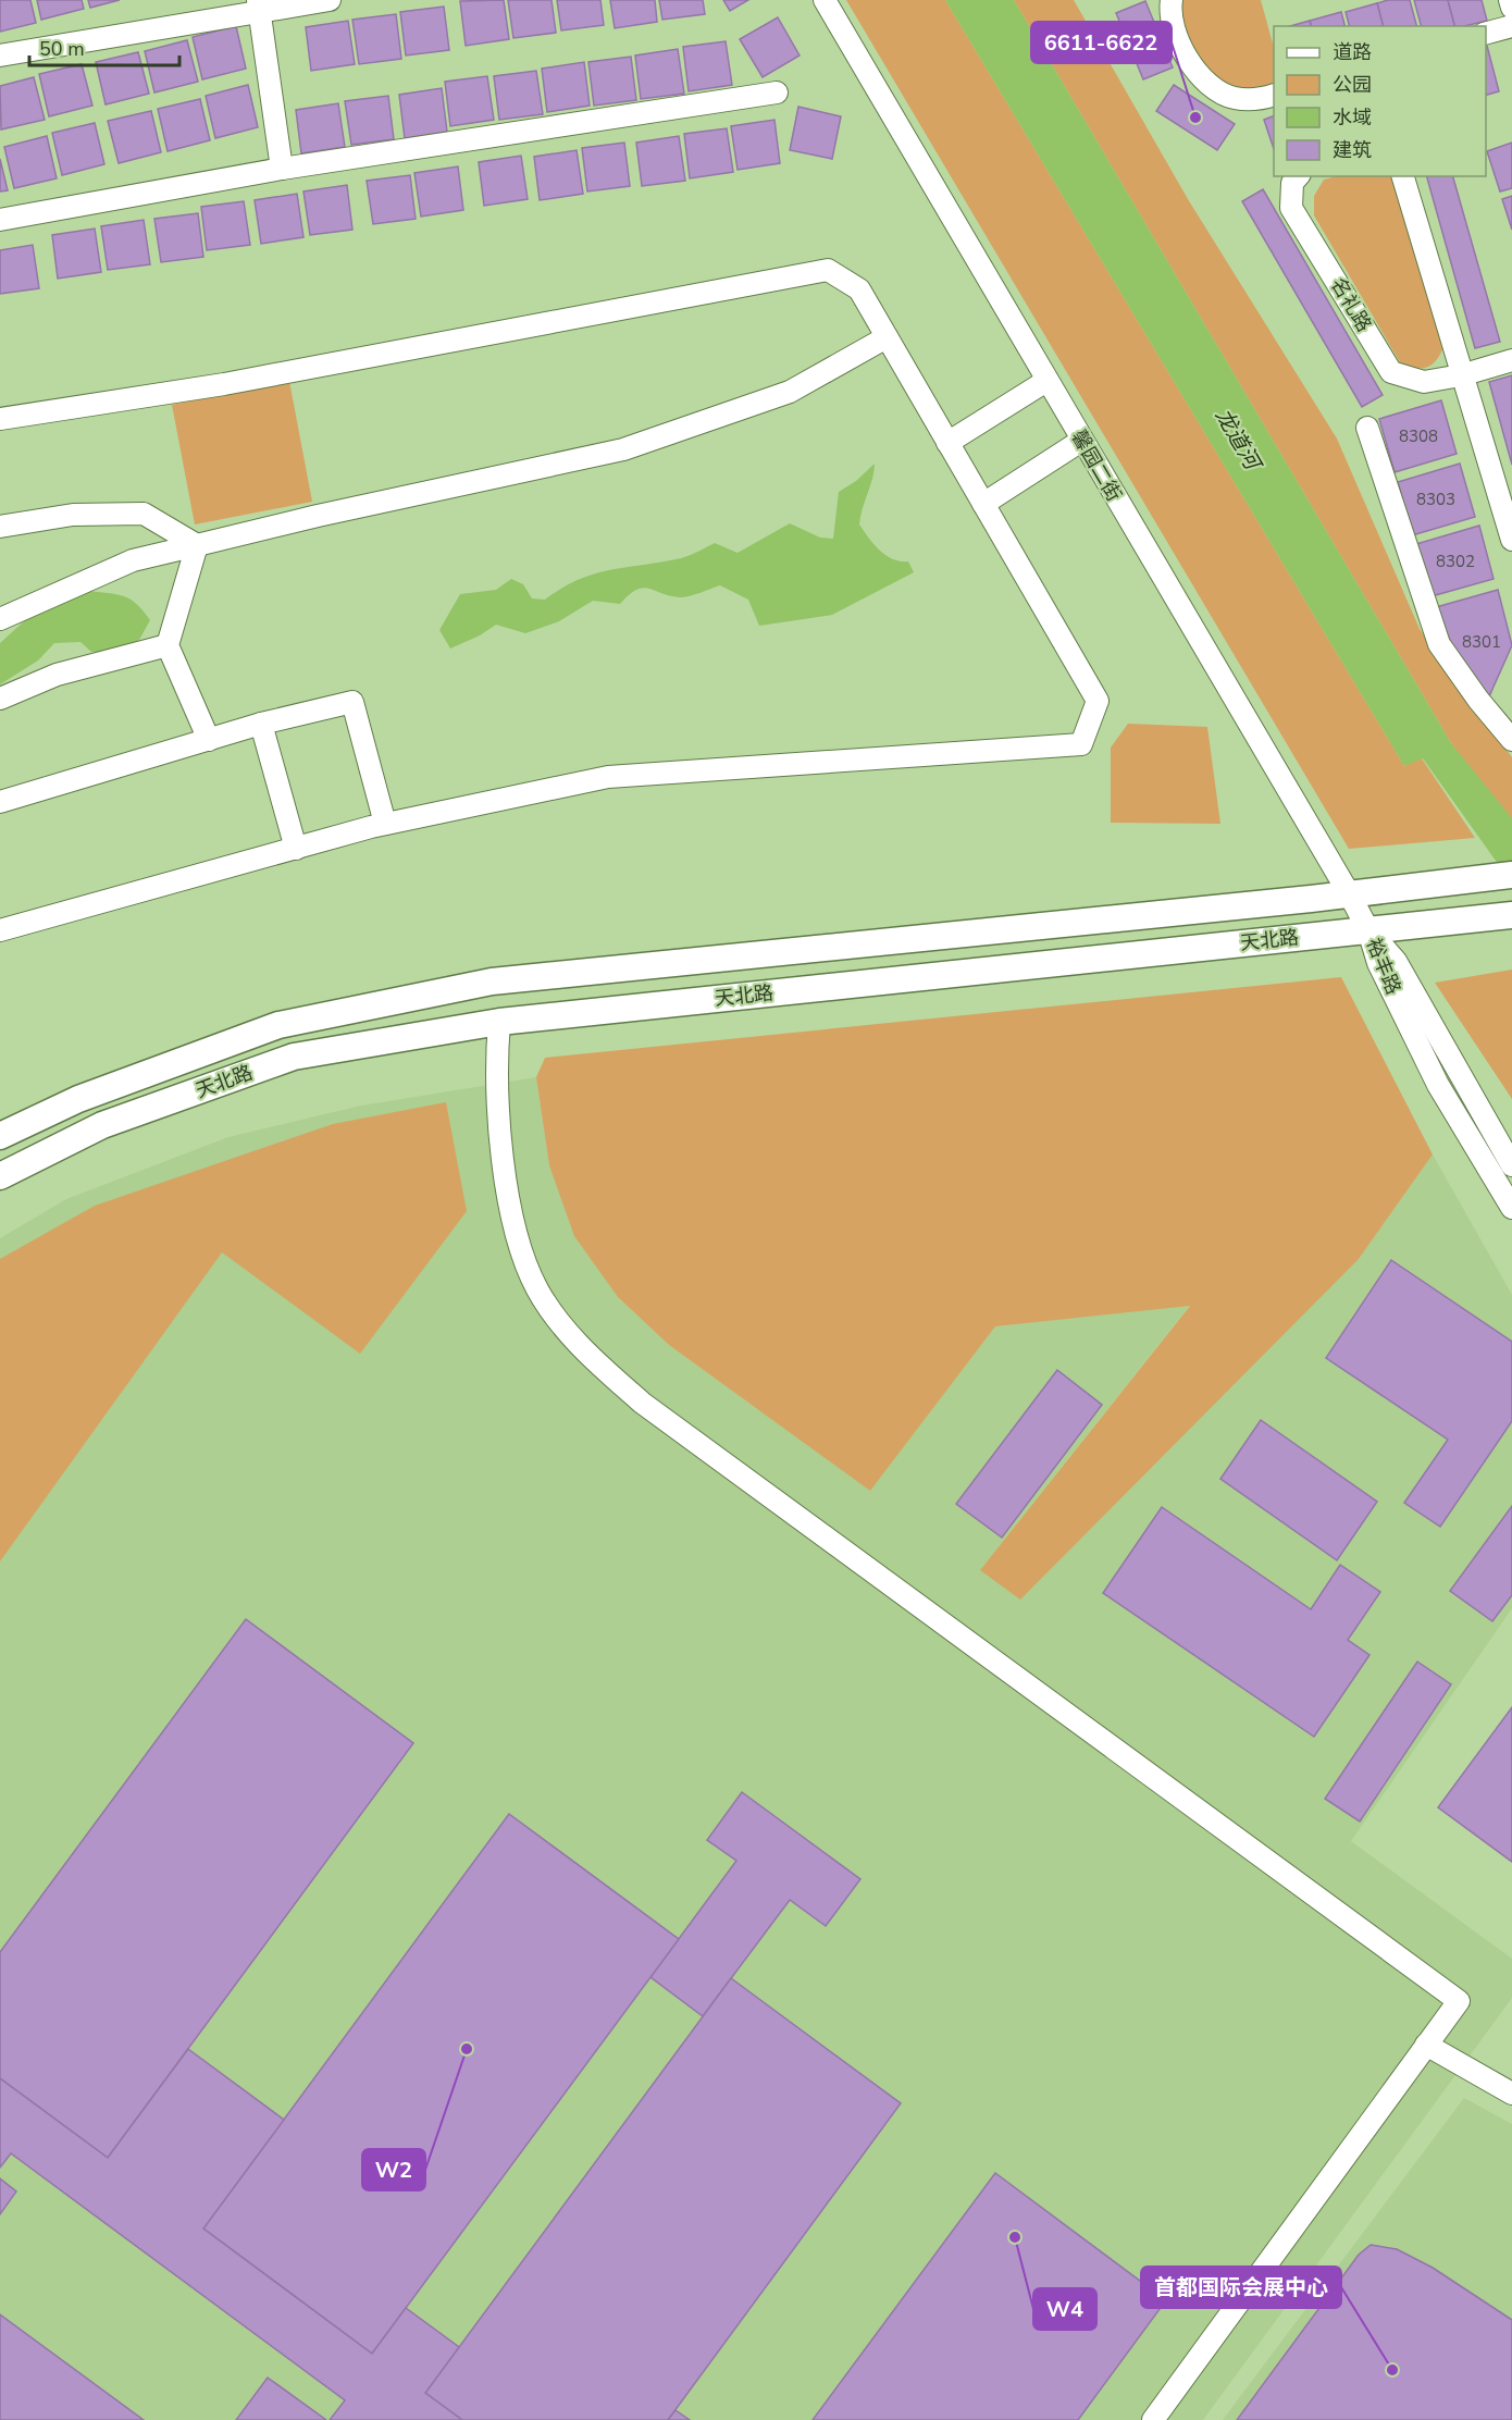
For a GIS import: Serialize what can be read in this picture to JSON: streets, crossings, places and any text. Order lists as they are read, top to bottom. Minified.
{"streets":{"main road":["天北路"],"street":["名礼路","馨园二街","裕丰路"]},"crossings":[["馨园二街","天北路"],["馨园二街","裕丰路"],["天北路","裕丰路"]],"water":["龙道河"],"places":["6611-6622","W2","W4","首都国际会展中心"],"house_numbers":["8308","8303","8302","8301"],"legend":["道路","公园","水域","建筑"],"scale_bar":"50 m"}
